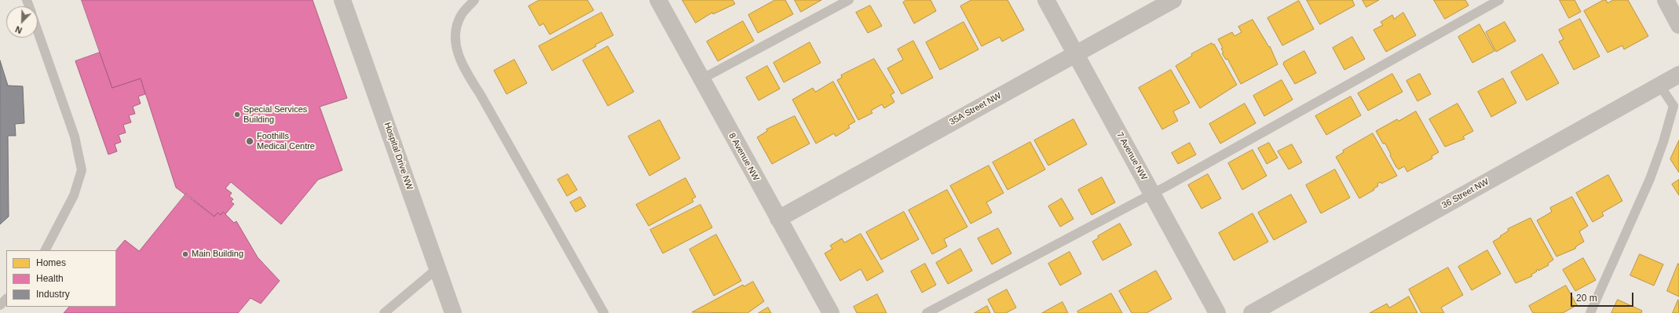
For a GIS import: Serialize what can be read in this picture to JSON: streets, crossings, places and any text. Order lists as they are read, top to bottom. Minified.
{"streets":{"street":["35A Street NW","Hospital Drive NW","7 Avenue NW","8 Avenue NW","36 Street NW"]},"crossings":[["35A Street NW","7 Avenue NW"],["35A Street NW","8 Avenue NW"]],"places":["Special Services Building","Foothills Medical Centre","Main Building"],"legend":["Homes","Health","Industry"],"scale_bar":"20 m","north":"bottom left"}
